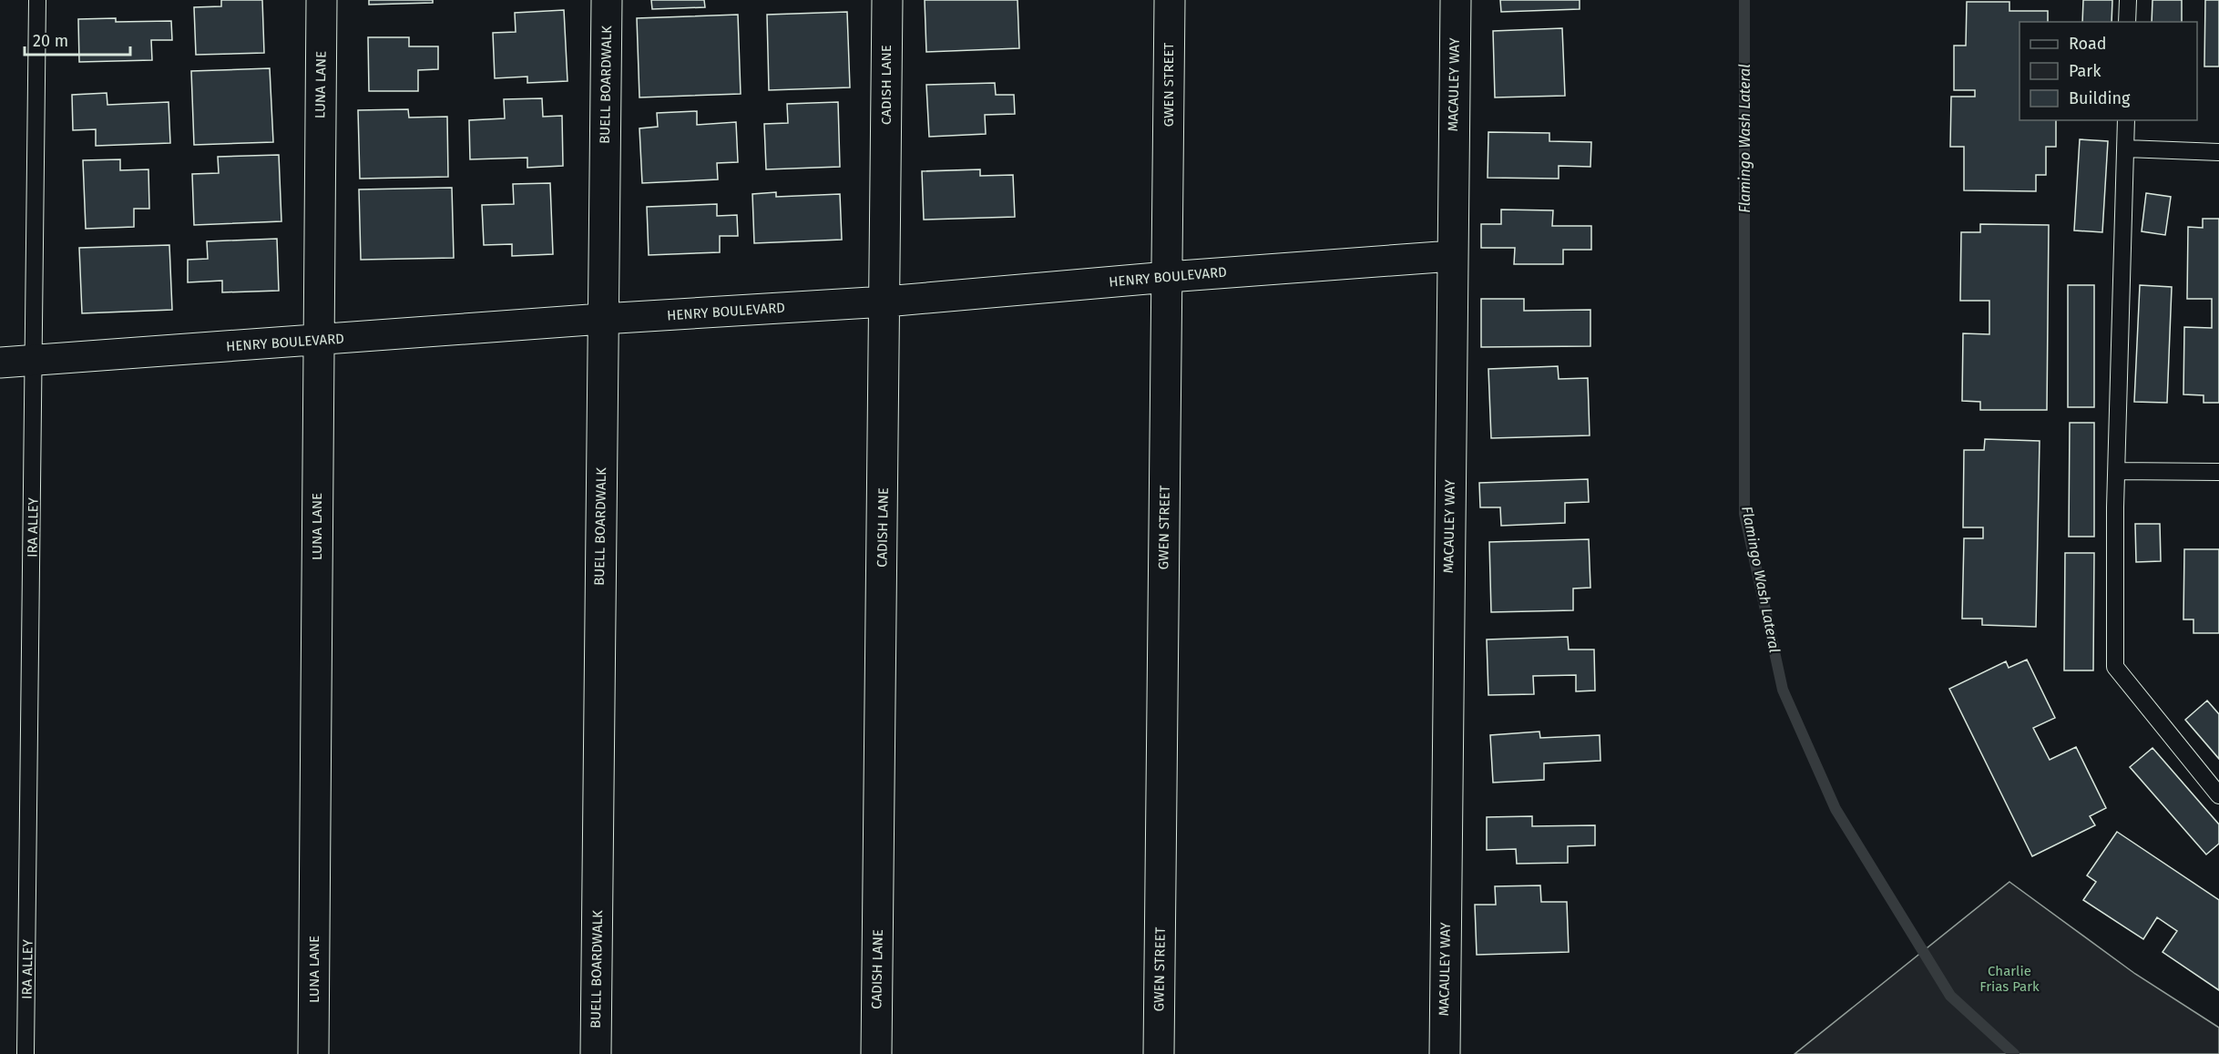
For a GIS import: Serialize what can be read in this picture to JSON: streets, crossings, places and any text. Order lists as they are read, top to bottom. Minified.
{"streets":{"street":["LUNA LANE","BUELL BOARDWALK","CADISH LANE","GWEN STREET","MACAULEY WAY","HENRY BOULEVARD"],"lane":["IRA ALLEY"]},"crossings":[["LUNA LANE","HENRY BOULEVARD"],["BUELL BOARDWALK","HENRY BOULEVARD"],["CADISH LANE","HENRY BOULEVARD"],["GWEN STREET","HENRY BOULEVARD"],["MACAULEY WAY","HENRY BOULEVARD"],["HENRY BOULEVARD","IRA ALLEY"]],"water":["Flamingo Wash Lateral"],"parks":["Charlie Frias Park"],"legend":["Road","Park","Building"],"scale_bar":"20 m"}
